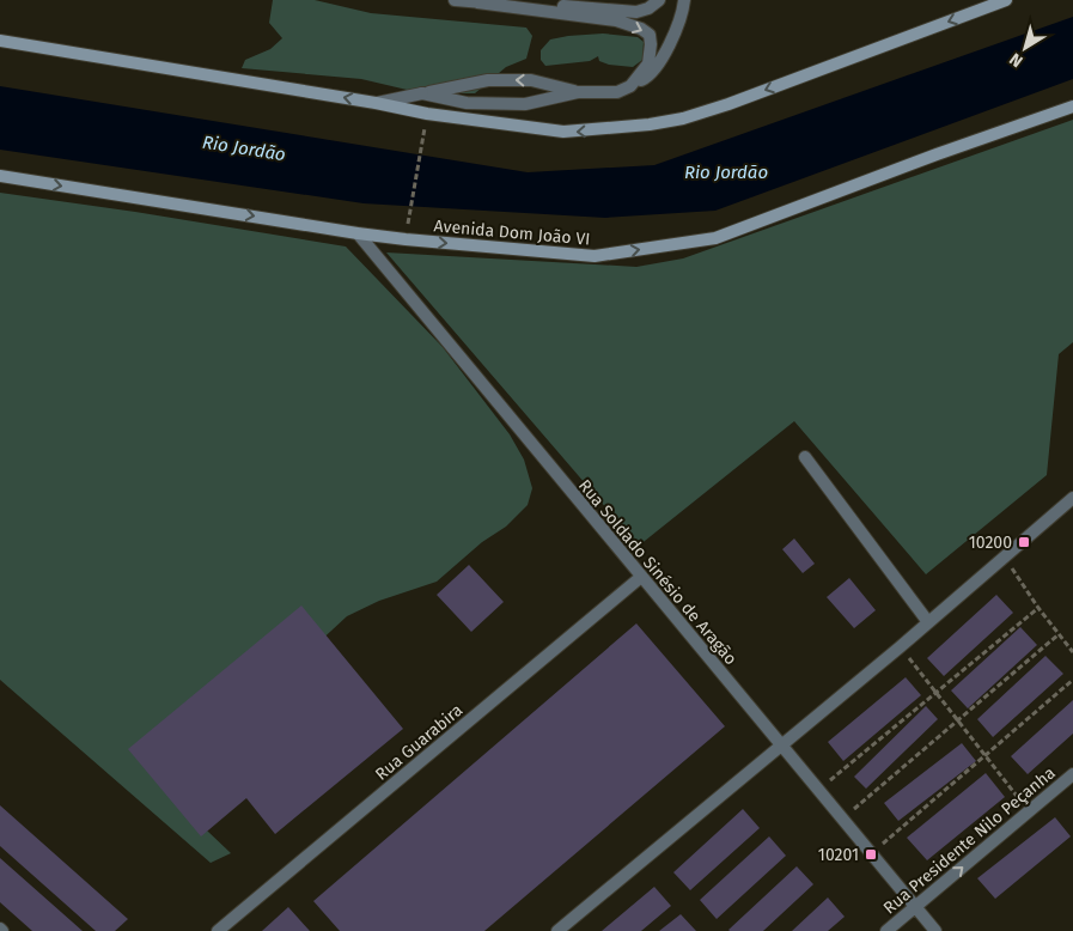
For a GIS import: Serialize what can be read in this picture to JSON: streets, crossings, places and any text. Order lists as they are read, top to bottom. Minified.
{"streets":{"main road":["Avenida Dom João VI"],"street":["Rua Soldado Sinésio de Aragão","Rua Guarabira","Rua Presidente Nilo Peçanha"]},"crossings":[["Avenida Dom João VI","Rua Soldado Sinésio de Aragão"],["Rua Soldado Sinésio de Aragão","Rua Guarabira"],["Rua Soldado Sinésio de Aragão","Rua Presidente Nilo Peçanha"]],"one_way":["Avenida Dom João VI","Rua Presidente Nilo Peçanha"],"water":["Rio Jordão"],"places":{"transit":["10200","10201"]},"north":"bottom left"}
